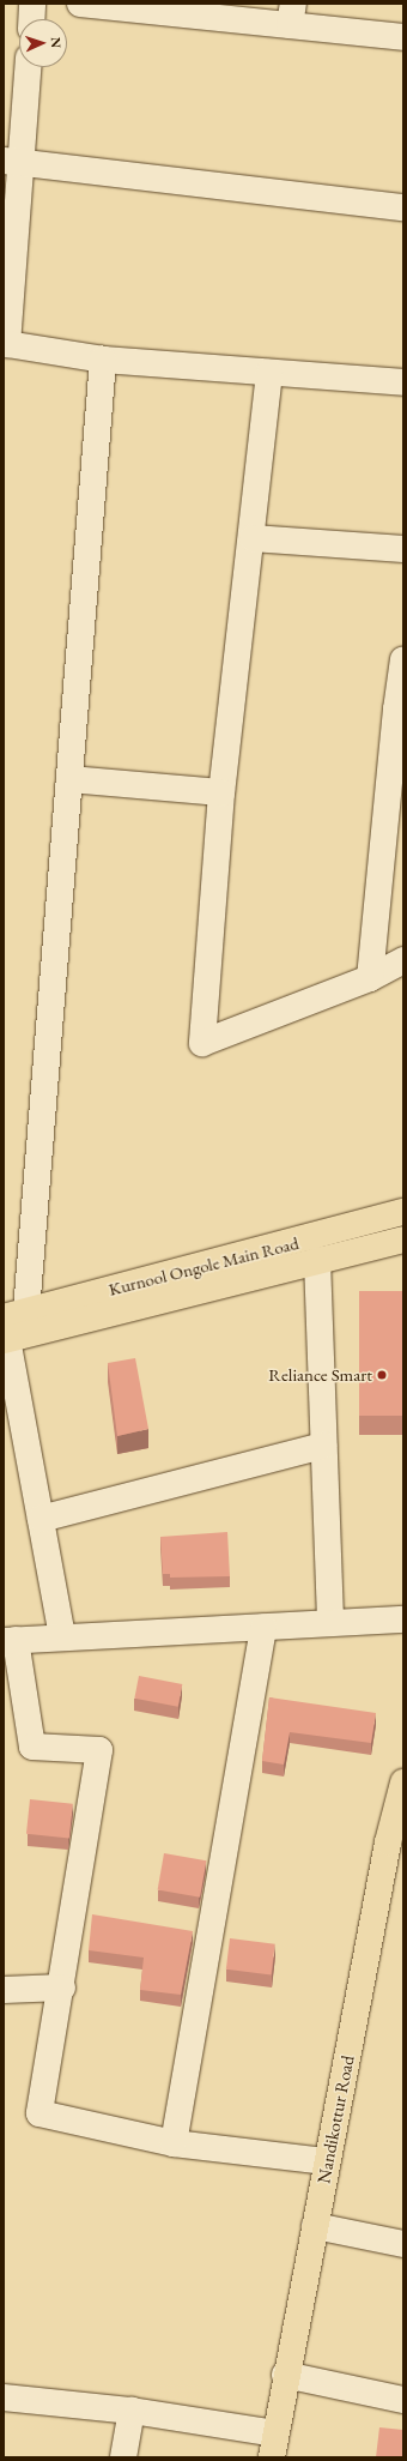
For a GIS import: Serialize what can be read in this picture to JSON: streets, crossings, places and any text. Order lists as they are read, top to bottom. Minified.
{"streets":{"main road":["Kurnool Ongole Main Road","Nandikottur Road"]},"places":["Reliance Smart"],"north":"right"}
